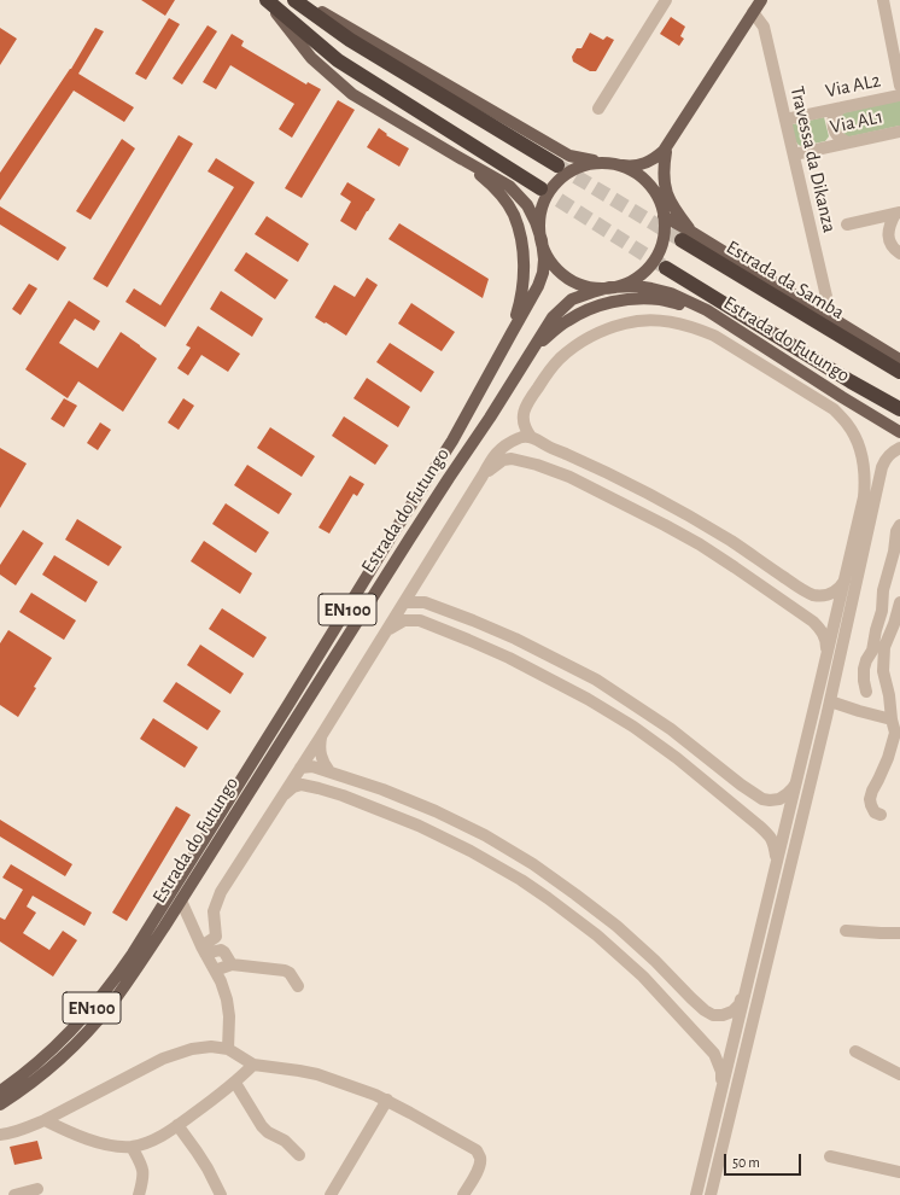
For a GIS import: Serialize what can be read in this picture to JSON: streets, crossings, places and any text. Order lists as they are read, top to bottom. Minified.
{"streets":{"highway":["Estrada da Samba","Estrada do Futungo"],"main road":["EN100"],"street":["Via AL2","Via AL1","Travessa da Dikanza"]},"crossings":[["Via AL2","Travessa da Dikanza"],["Via AL1","Travessa da Dikanza"],["Estrada da Samba","Estrada do Futungo"]],"scale_bar":"50 m"}
